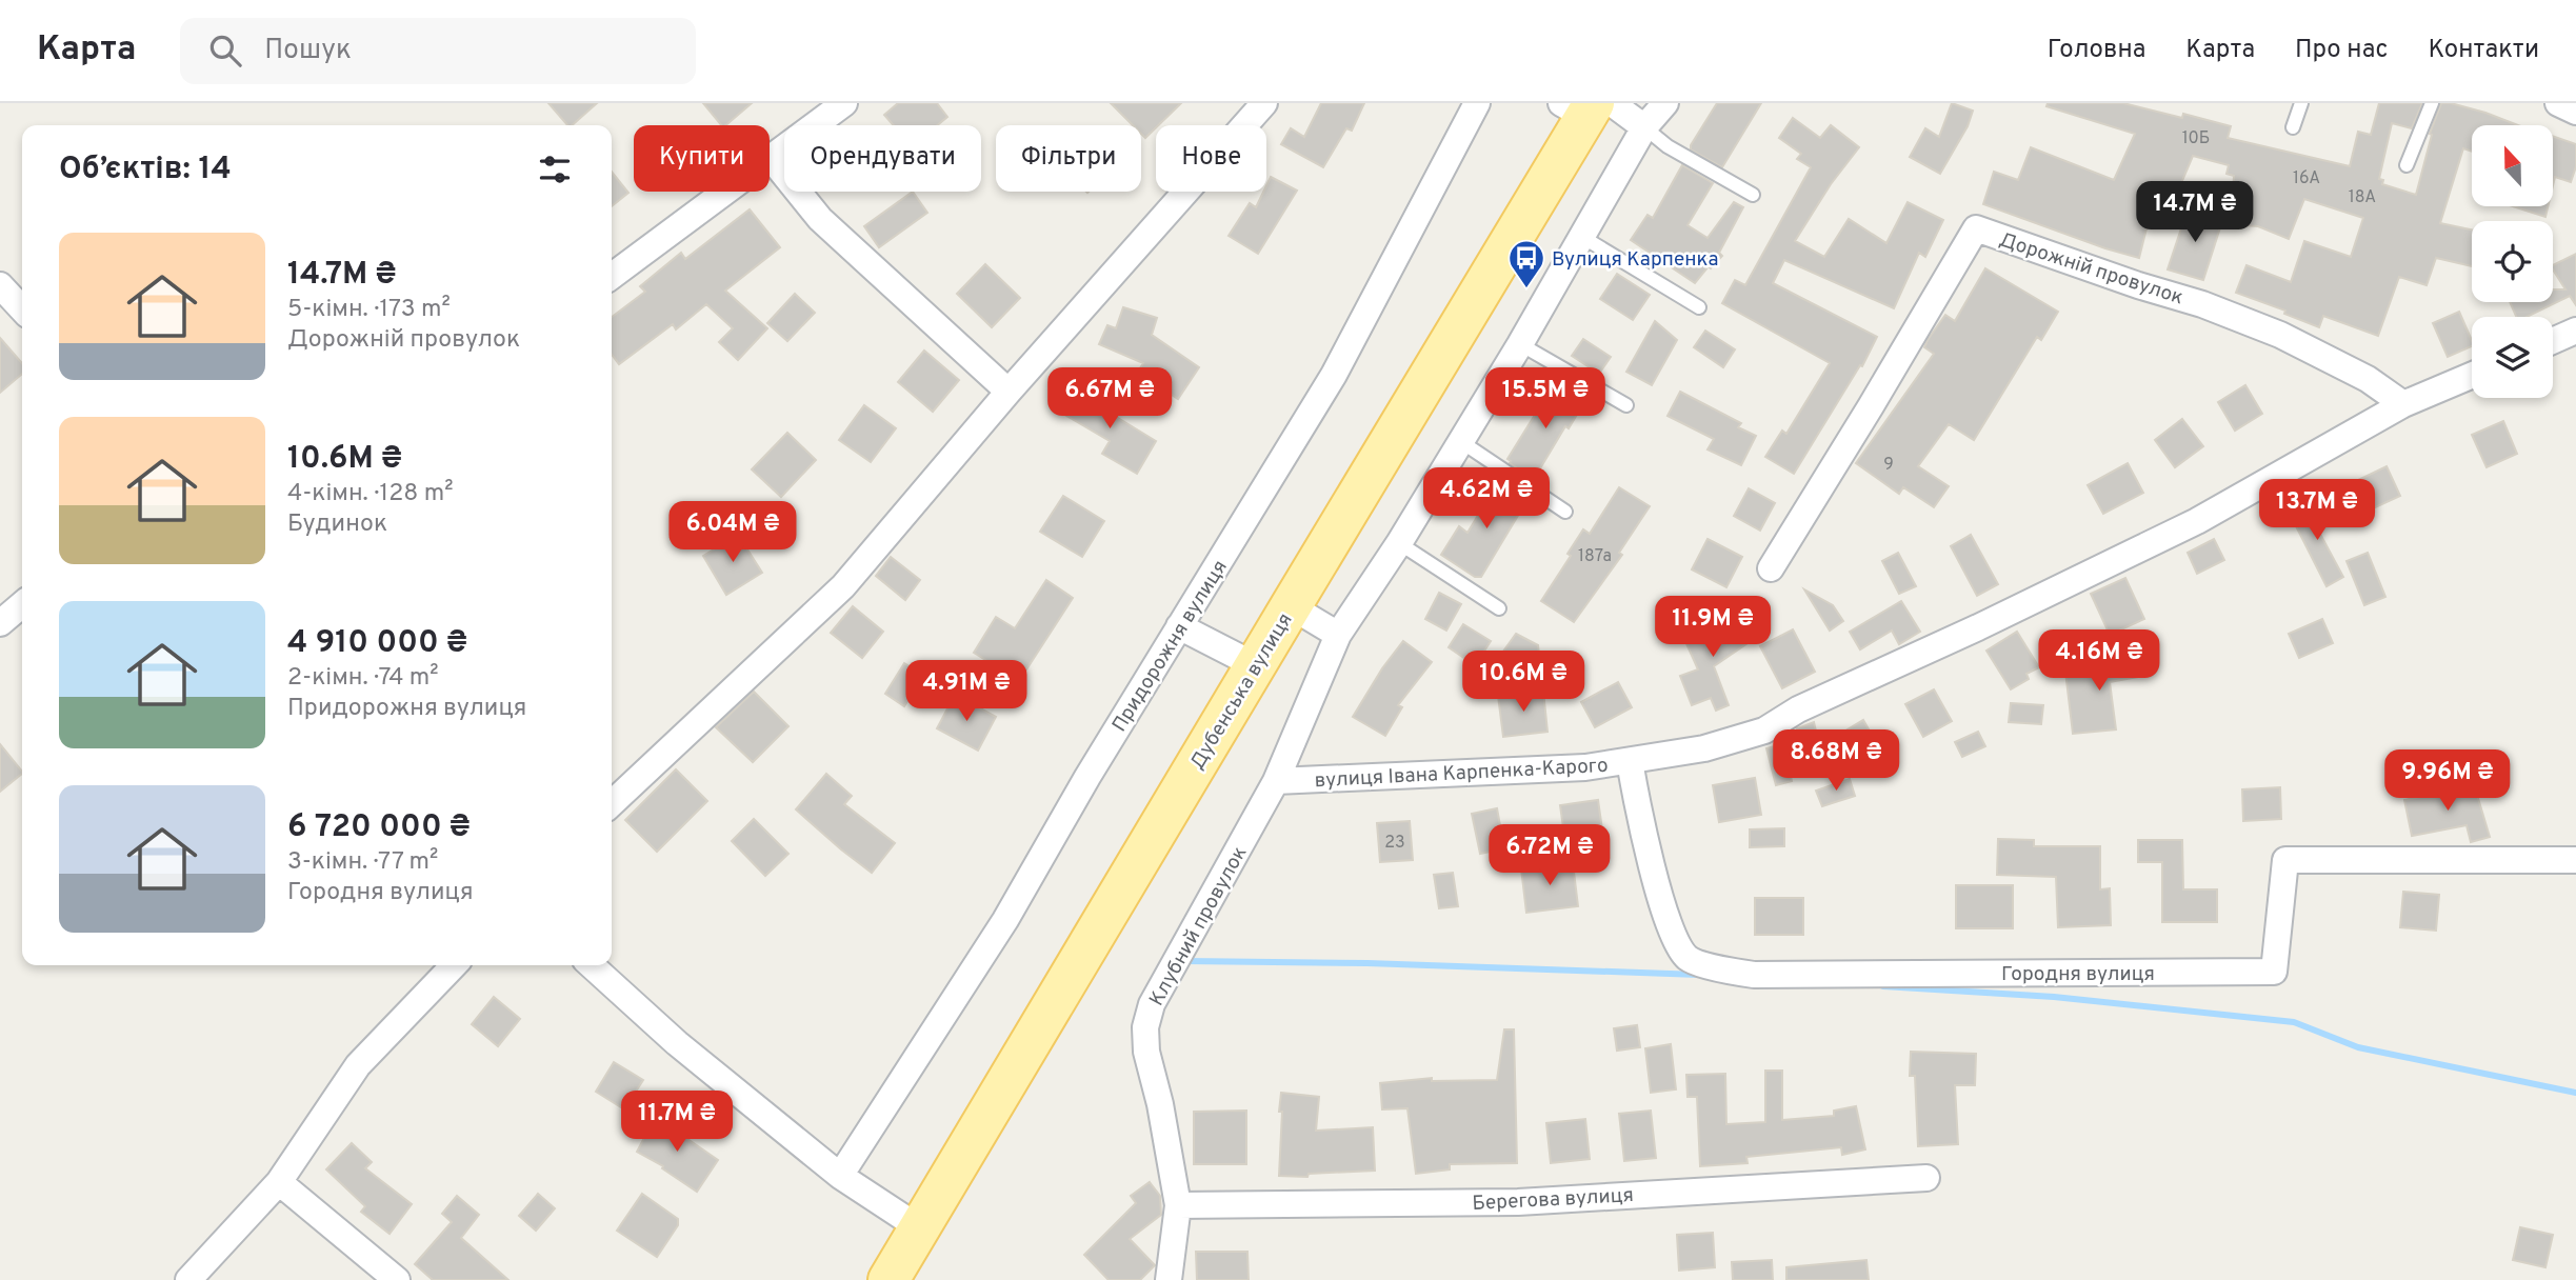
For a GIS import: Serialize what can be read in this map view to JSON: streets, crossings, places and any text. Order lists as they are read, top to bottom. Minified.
{"streets":{"main road":["Дубенська вулиця"],"street":["Дорожній провулок","Придорожня вулиця","вулиця Івана Карпенка-Карого","Клубний провулок","Городня вулиця","Берегова вулиця"]},"crossings":[["Дорожній провулок","вулиця Івана Карпенка-Карого"],["вулиця Івана Карпенка-Карого","Клубний провулок"],["вулиця Івана Карпенка-Карого","Городня вулиця"],["Клубний провулок","Берегова вулиця"]],"places":{"bus stop":["Вулиця Карпенка"]},"house_numbers":["10Б","16А","18А","9","187а","23"],"north":"top","page":{"header":"Карта","search":"Пошук","nav":["Головна","Карта","Про нас","Контакти"],"chip":["Купити","Орендувати","Фільтри","Нове"],"heading":"Об’єктів: 14","price":["14.7M ₴","6.67M ₴","15.5M ₴","4.62M ₴","13.7M ₴","6.04M ₴","11.9M ₴","4.16M ₴","10.6M ₴","4.91M ₴","8.68M ₴","9.96M ₴","6.72M ₴","11.7M ₴"],"list":[{"name":"14.7M ₴","note":"5-кімн. · 173 m² · Дорожній провулок"},{"name":"10.6M ₴","note":"4-кімн. · 128 m² · Будинок"},{"name":"4 910 000 ₴","note":"2-кімн. · 74 m² · Придорожня вулиця"},{"name":"6 720 000 ₴","note":"3-кімн. · 77 m² · Городня вулиця"}]}}
